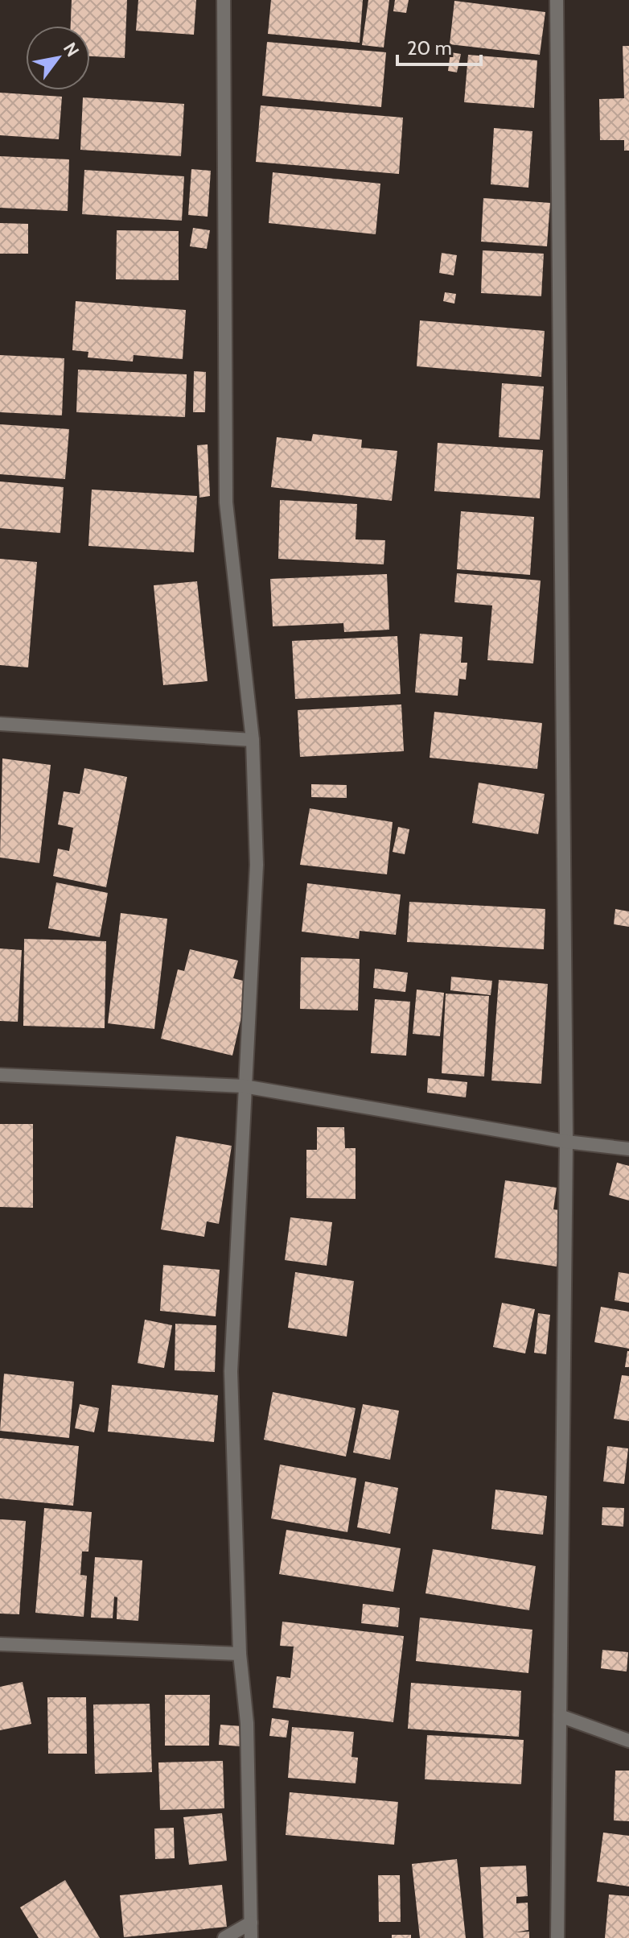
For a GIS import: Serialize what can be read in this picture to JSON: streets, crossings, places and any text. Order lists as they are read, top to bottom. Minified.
{"scale_bar":"20 m","north":"top right"}
